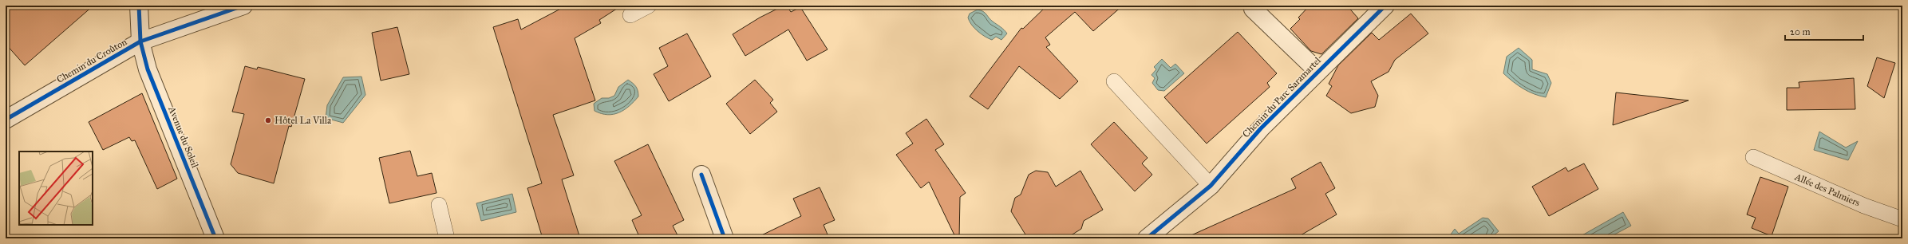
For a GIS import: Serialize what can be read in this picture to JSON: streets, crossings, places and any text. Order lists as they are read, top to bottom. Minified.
{"streets":{"street":["Chemin du Croûton","Chemin du Parc Saramartel","Avenue du Soleil"],"lane":["Allée des Palmiers"]},"crossings":[["Chemin du Croûton","Avenue du Soleil"]],"places":["Hôtel La Villa"],"scale_bar":"20 m"}
